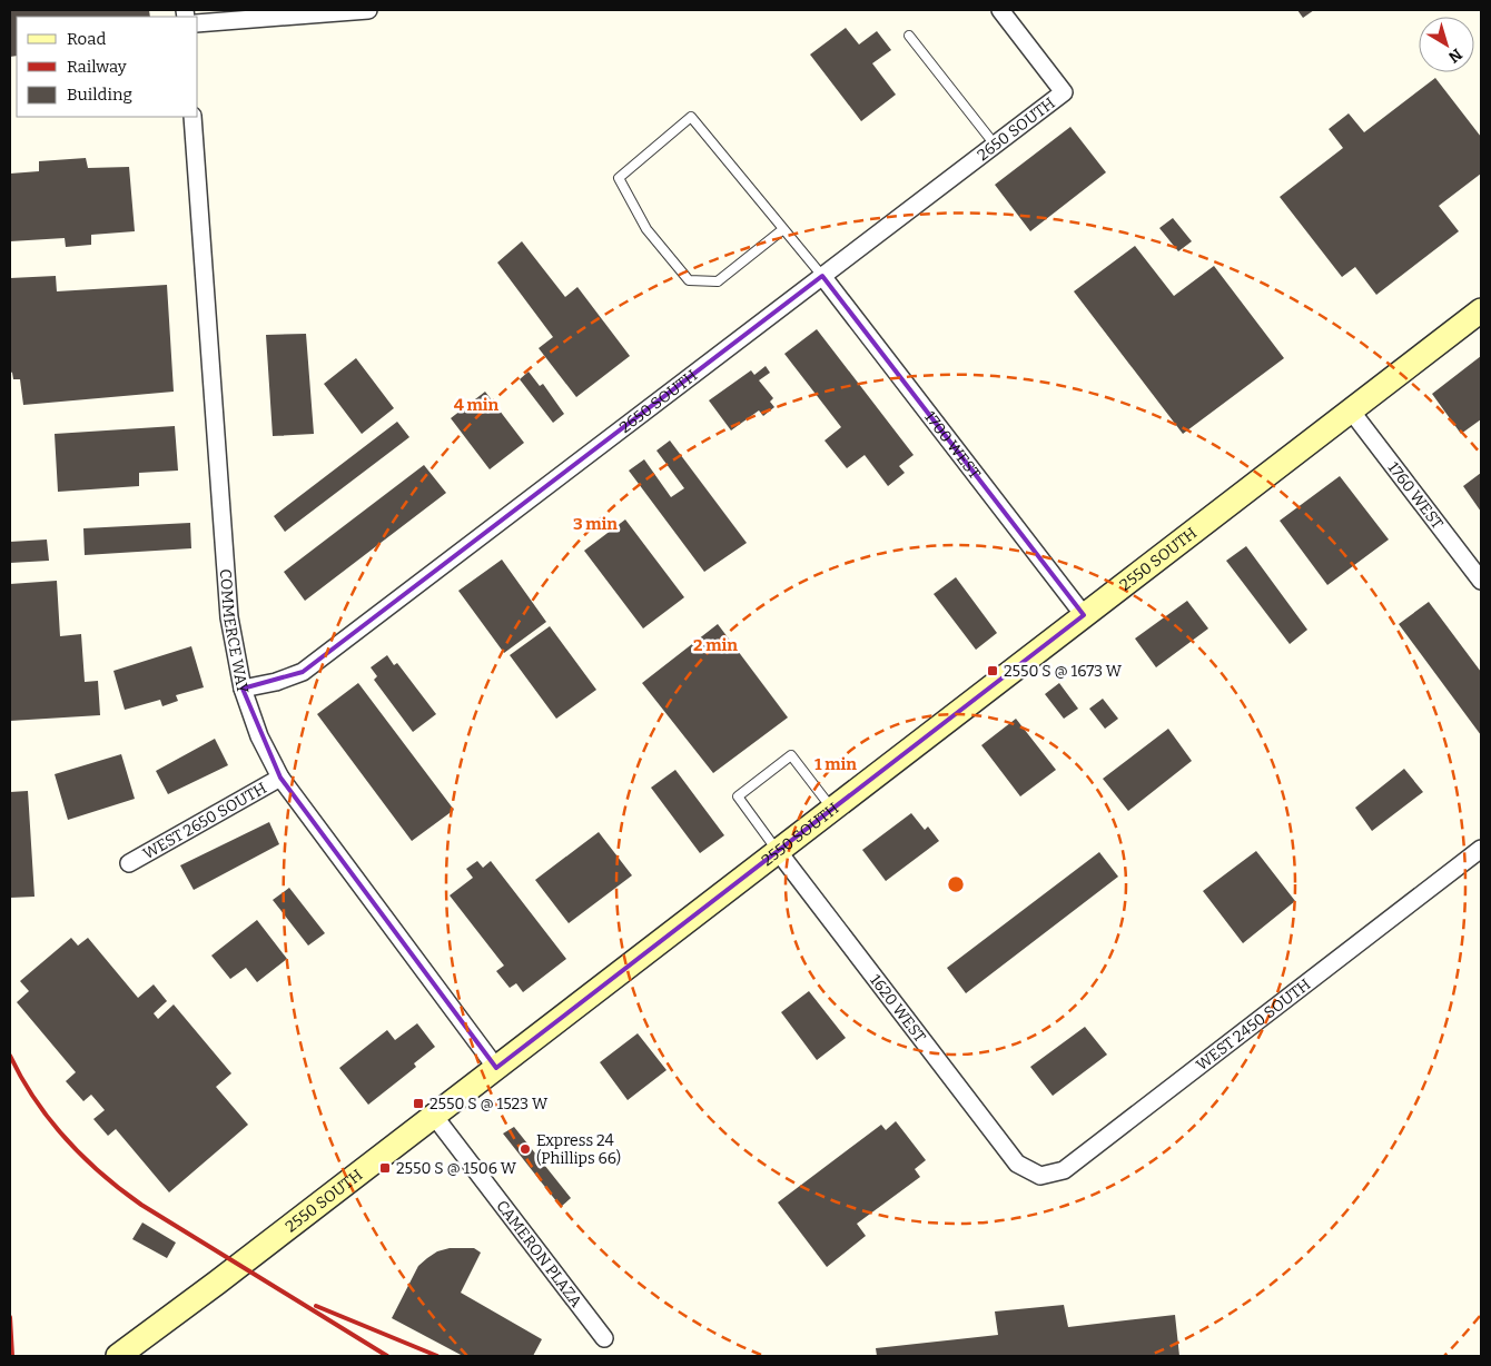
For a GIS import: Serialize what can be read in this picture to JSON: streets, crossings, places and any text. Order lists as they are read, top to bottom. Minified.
{"streets":{"main road":["2550 SOUTH"],"street":["2650 SOUTH","1700 WEST","1760 WEST","COMMERCE WAY","WEST 2650 SOUTH","1620 WEST","WEST 2450 SOUTH","CAMERON PLAZA"]},"crossings":[["2650 SOUTH","1700 WEST"],["2650 SOUTH","COMMERCE WAY"],["1700 WEST","2550 SOUTH"],["1760 WEST","2550 SOUTH"],["2550 SOUTH","COMMERCE WAY"],["2550 SOUTH","1620 WEST"],["2550 SOUTH","CAMERON PLAZA"],["COMMERCE WAY","WEST 2650 SOUTH"],["1620 WEST","WEST 2450 SOUTH"]],"places":{"transit":["2550 S @ 1673 W","2550 S @ 1523 W","2550 S @ 1506 W"],"other":["Express 24 (Phillips 66)"]},"legend":["Road","Railway","Building"],"north":"bottom right","rings":["4 min","3 min","2 min","1 min"]}
